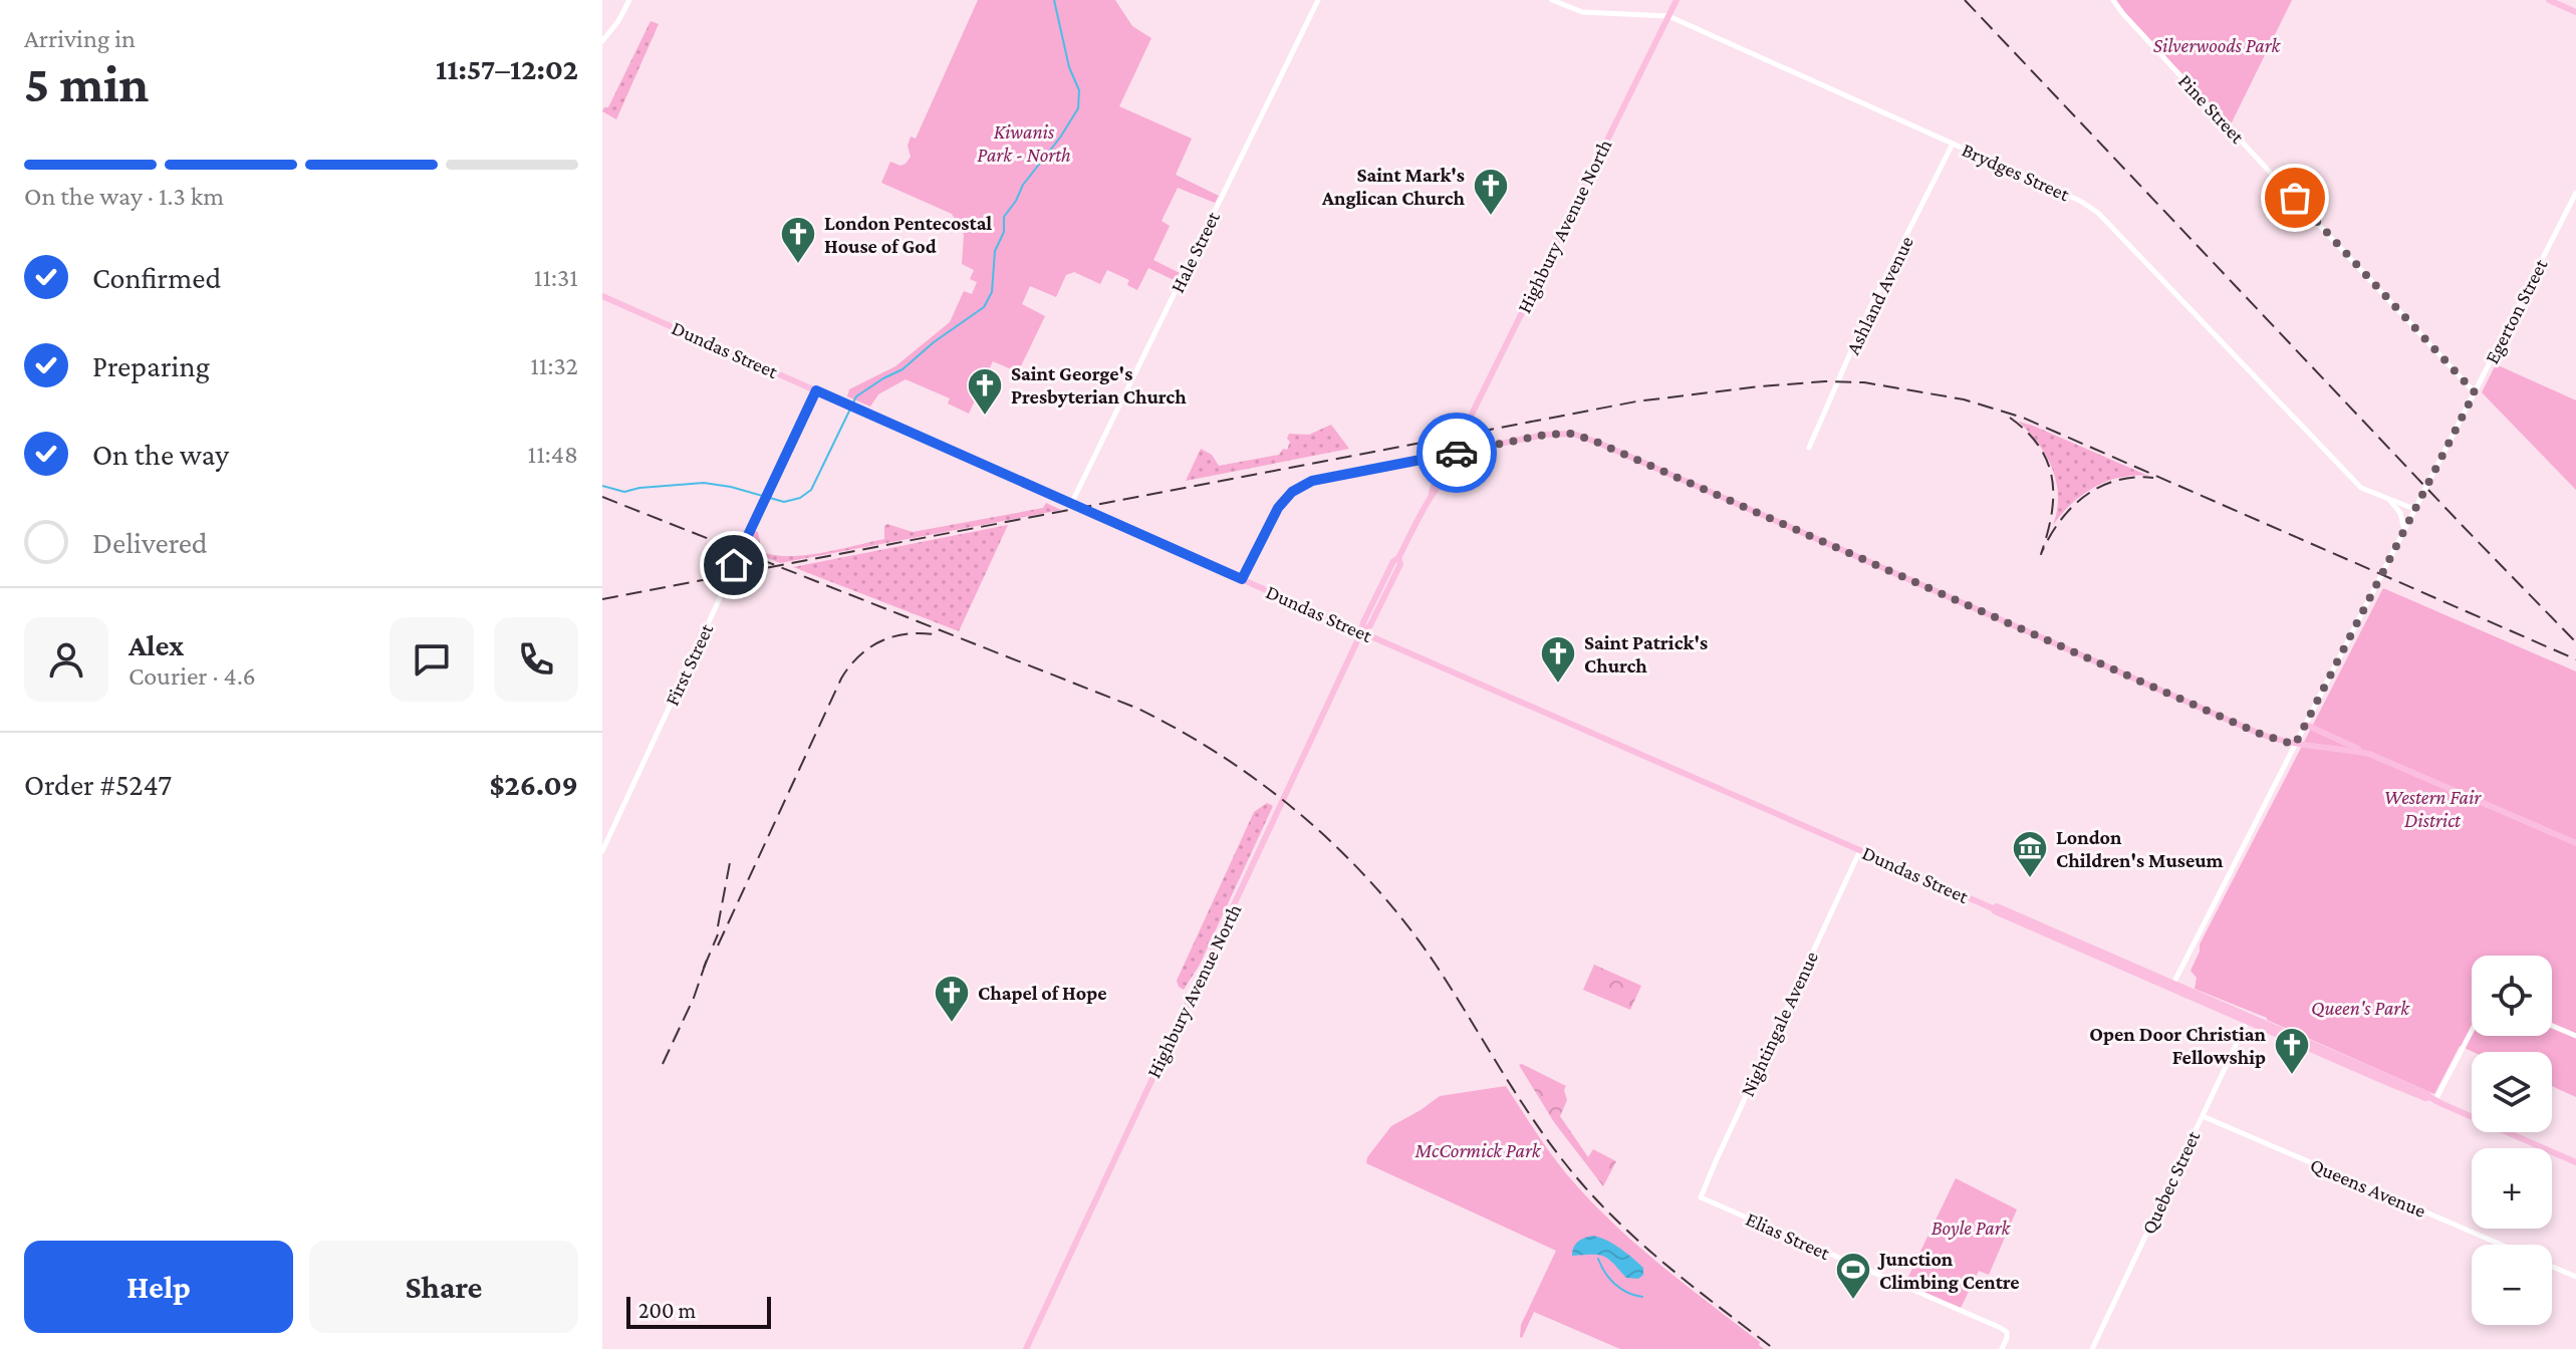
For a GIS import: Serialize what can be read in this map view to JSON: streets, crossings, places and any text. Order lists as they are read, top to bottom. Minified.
{"streets":{"main road":["Highbury Avenue North","Dundas Street"],"street":["Pine Street","Brydges Street","Hale Street","Ashland Avenue","Egerton Street","First Street","Nightingale Avenue","Quebec Street","Queens Avenue","Elias Street"]},"crossings":[["Pine Street","Egerton Street"],["Brydges Street","Highbury Avenue North"],["Brydges Street","Ashland Avenue"],["Brydges Street","Egerton Street"],["Highbury Avenue North","Dundas Street"],["Hale Street","Dundas Street"],["Egerton Street","Dundas Street"],["Dundas Street","First Street"],["Dundas Street","Nightingale Avenue"],["Dundas Street","Quebec Street"],["Nightingale Avenue","Elias Street"],["Quebec Street","Queens Avenue"]],"parks":["Silverwoods Park","Kiwanis Park - North","Western Fair District","Queen's Park","McCormick Park","Boyle Park"],"places":{"church":["Saint Mark's Anglican Church","London Pentecostal House of God","Saint George's Presbyterian Church","Saint Patrick's Church","Chapel of Hope","Open Door Christian Fellowship"],"museum":["London Children's Museum"],"sports":["Junction Climbing Centre"]},"scale_bar":"200 m","page":{"heading":["5 min","Arriving in","11:57–12:02"],"panel":["Alex","Courier · 4.6","Order #5247","$26.09"],"bar":"On the way · 1.3 km","list":[["Confirmed","11:31"],["Preparing","11:32"],["On the way","11:48"],"Delivered"],"map_buttons":["+","−"],"buttons":["Help","Share"],"scale":"200 m"}}
